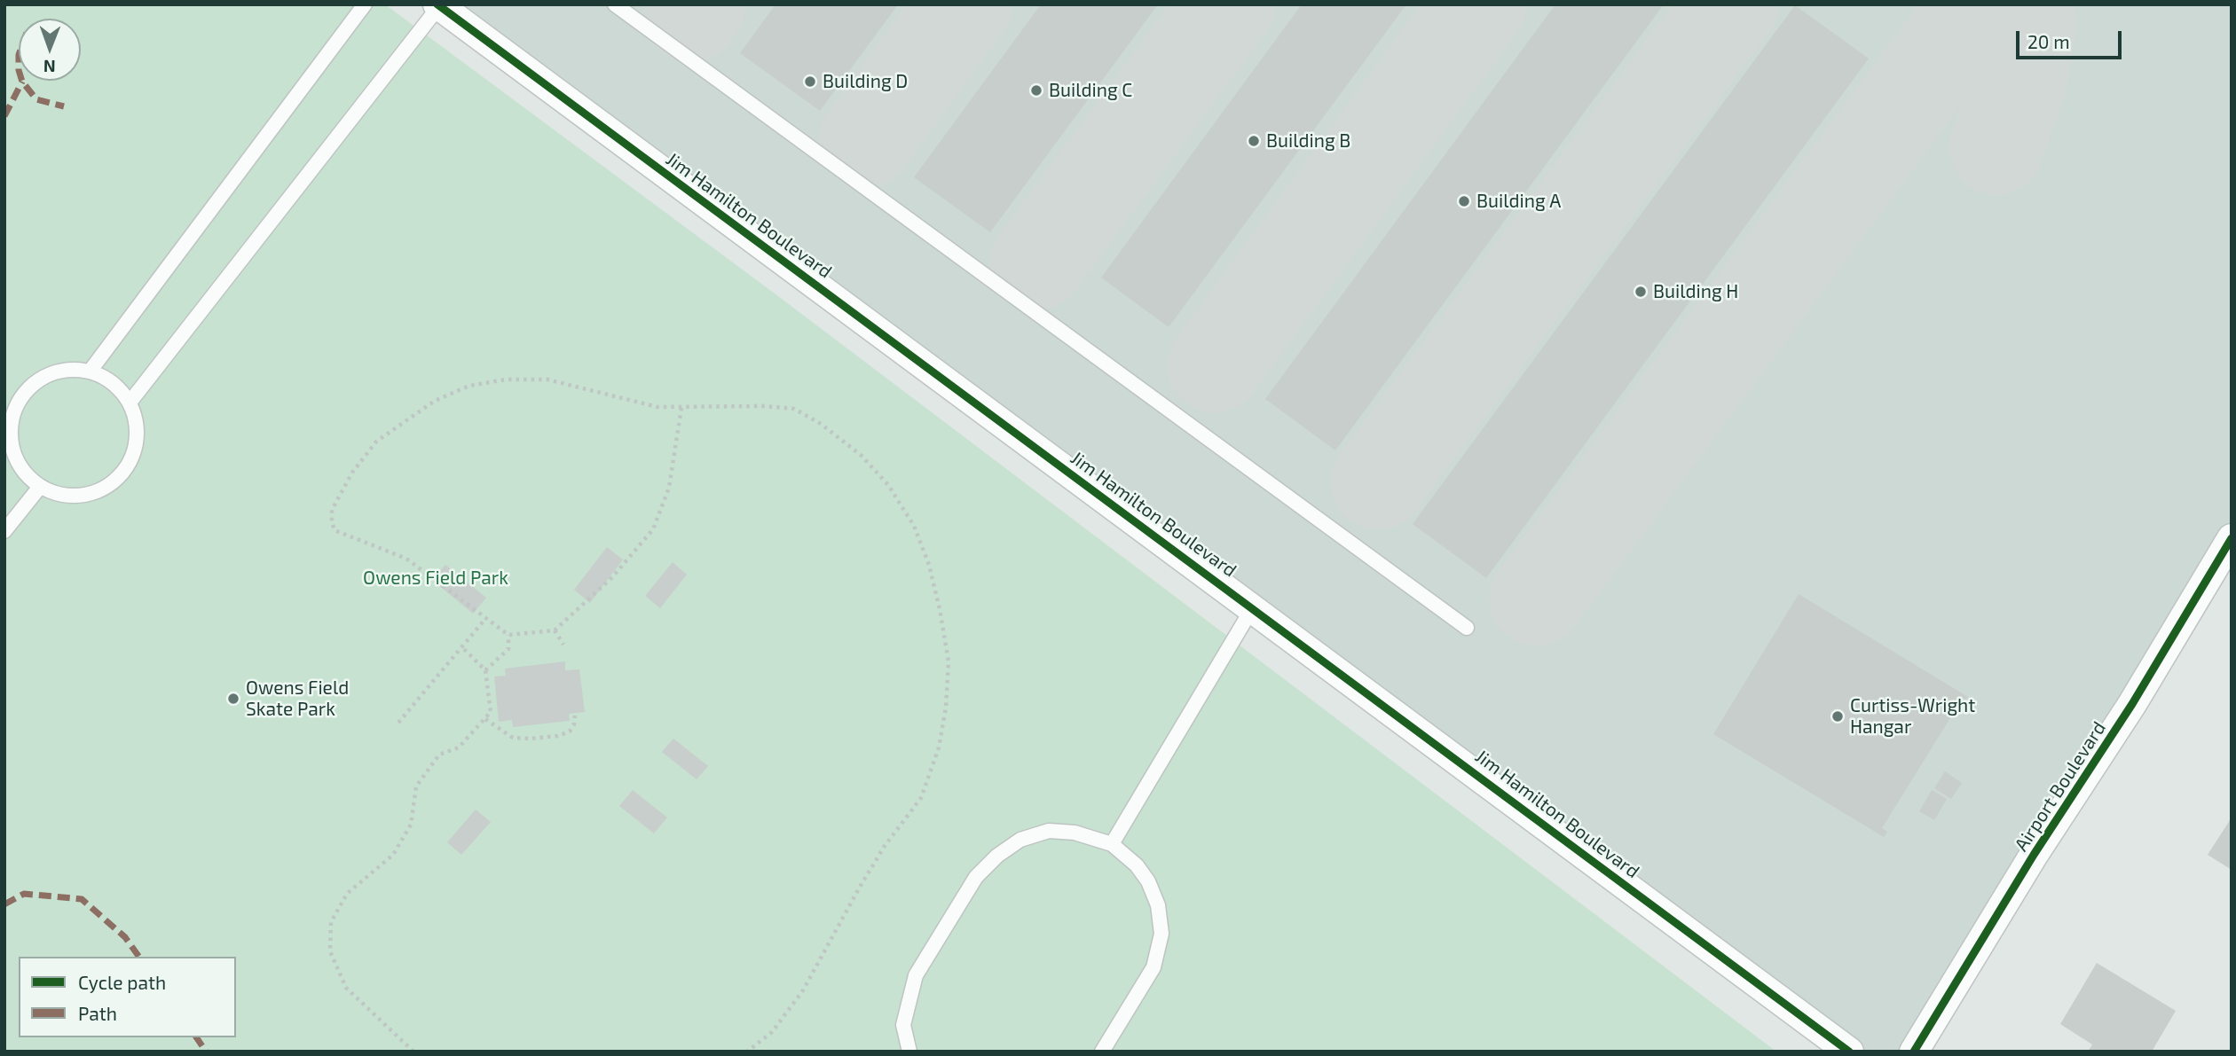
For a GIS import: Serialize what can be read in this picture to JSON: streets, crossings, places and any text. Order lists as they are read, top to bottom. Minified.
{"streets":{"street":["Jim Hamilton Boulevard","Airport Boulevard"]},"parks":["Owens Field Park"],"places":["Building D","Building C","Building B","Building A","Building H","Owens Field Skate Park","Curtiss-Wright Hangar"],"legend":["Cycle path","Path"],"scale_bar":"20 m","north":"bottom"}
